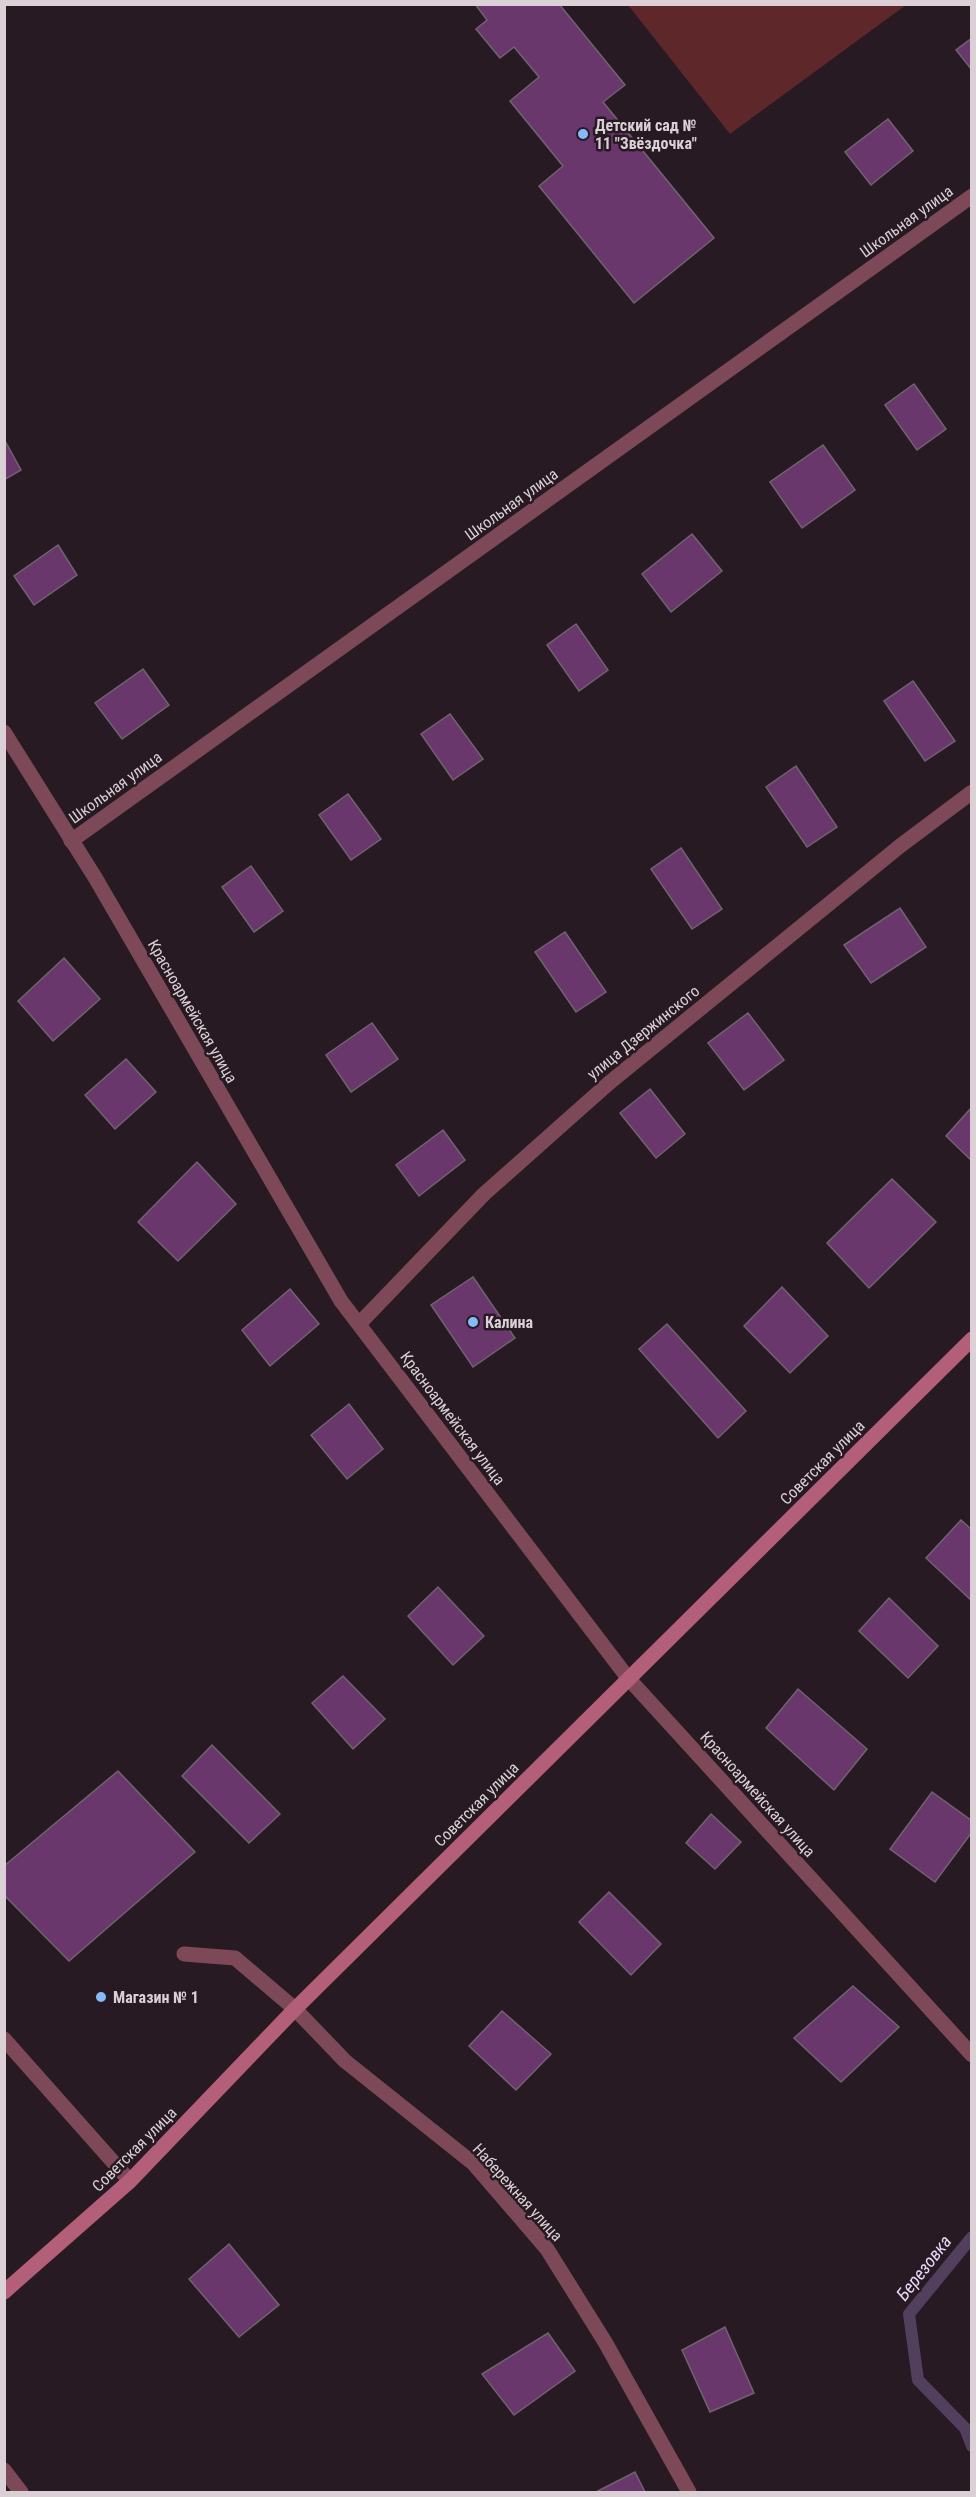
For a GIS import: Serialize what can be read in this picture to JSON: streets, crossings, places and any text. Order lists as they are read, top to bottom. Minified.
{"streets":{"street":["Школьная улица","Красноармейская улица","улица Дзержинского","Советская улица","Набережная улица"]},"crossings":[["Школьная улица","Красноармейская улица"],["Красноармейская улица","улица Дзержинского"],["Красноармейская улица","Советская улица"],["Советская улица","Набережная улица"]],"water":["Березовка"],"places":["Детский сад № 11 \"Звёздочка\"","Калина","Магазин № 1"]}
